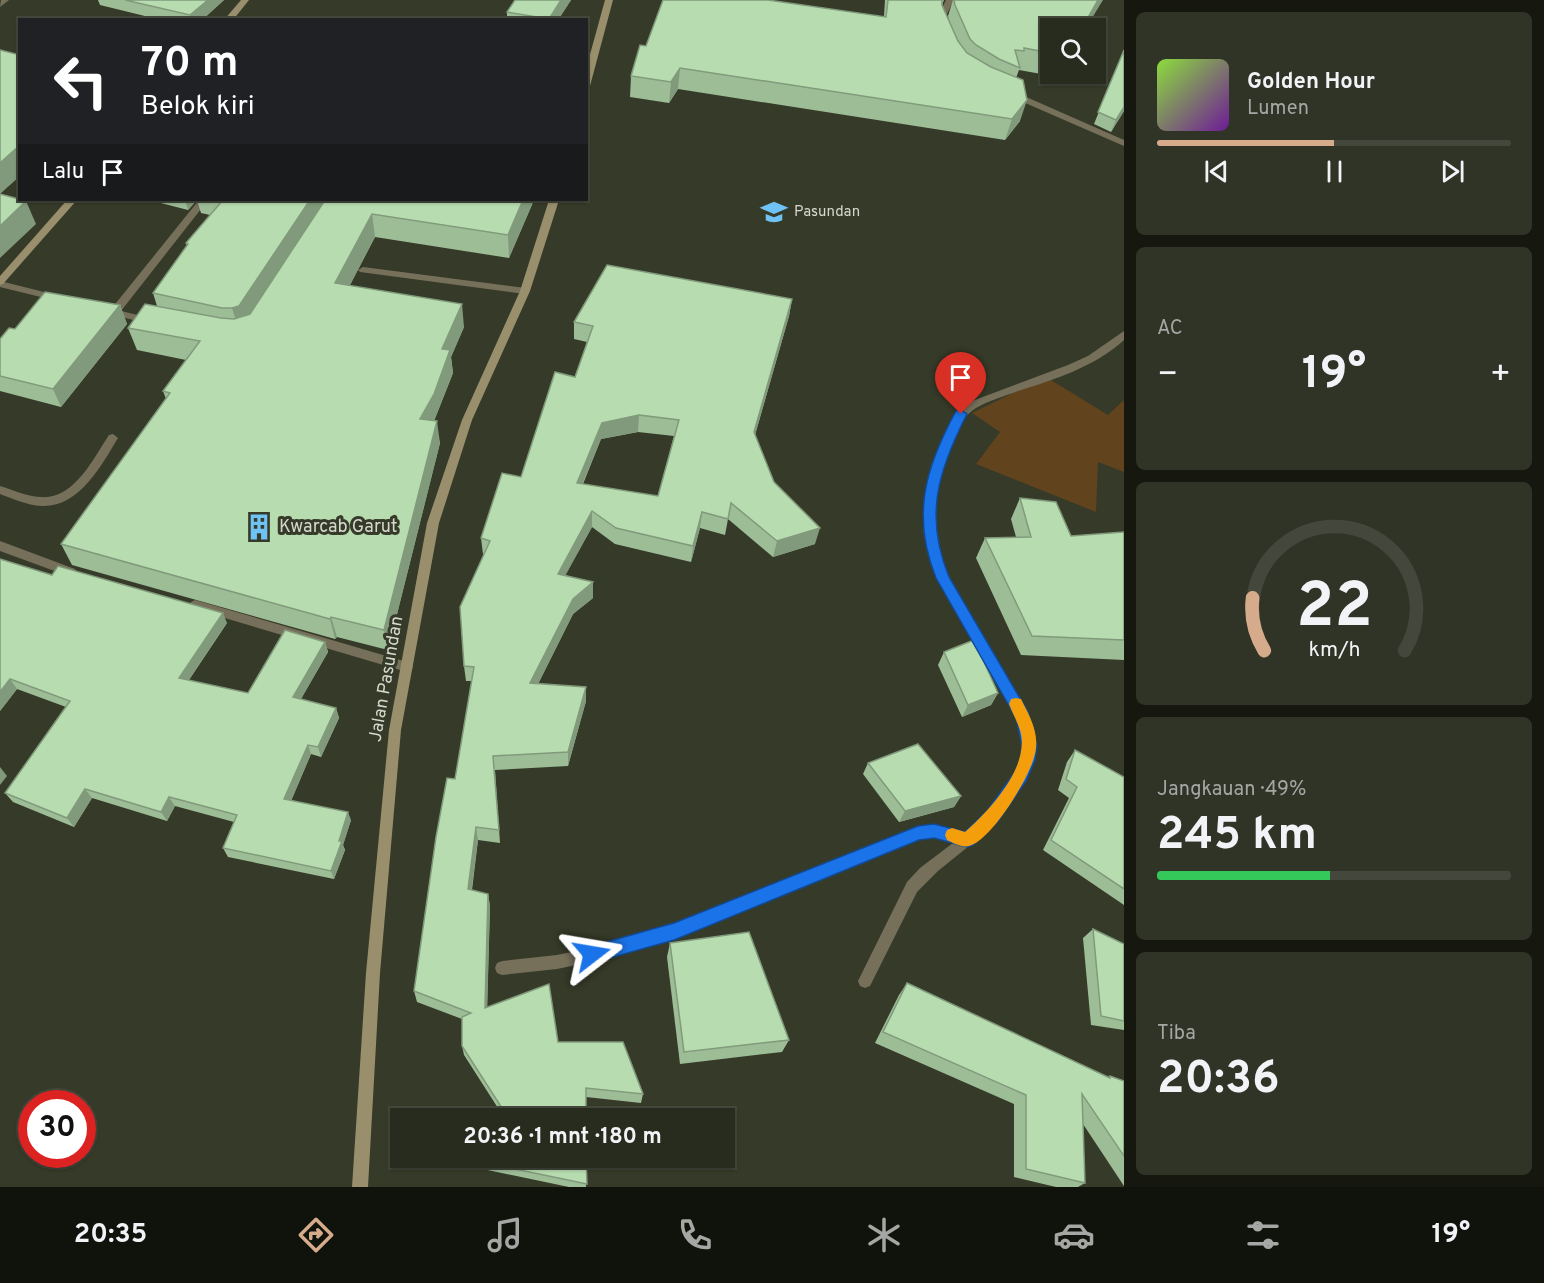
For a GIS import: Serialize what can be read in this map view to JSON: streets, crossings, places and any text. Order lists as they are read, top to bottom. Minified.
{"streets":{"street":["Jalan Pasundan"]},"places":{"school or university":["Pasundan"],"building":["Kwarcab Garut"]},"page":{"turn":["70 m","Belok kiri"],"song":["Golden Hour","Lumen"],"then":"Lalu","tile":["AC",["Jangkauan · 49%","245 km"],["Tiba","20:36"]],"heat":["−","19°","+"],"limit":"30","trip":"20:36 · 1 mnt · 180 m","tabs":["20:35","19°"],"gauge":["22","km/h"]}}
